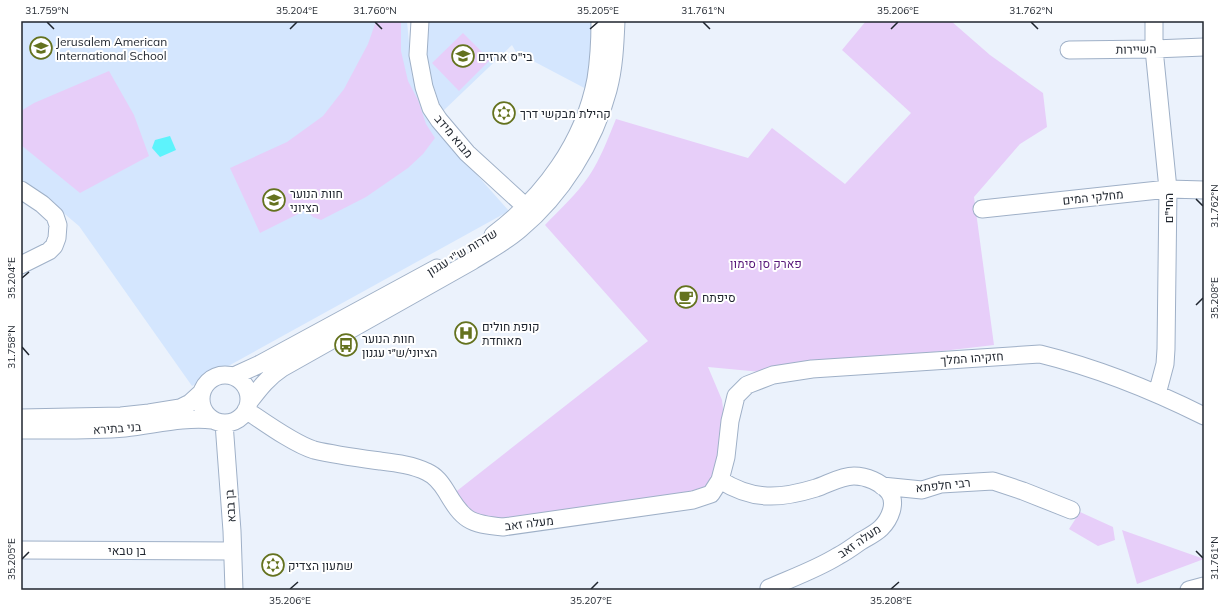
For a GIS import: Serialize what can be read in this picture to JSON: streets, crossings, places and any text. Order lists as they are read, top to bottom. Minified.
{"streets":{"street":["השיירות","מבוא מידב","מחלקי המים","החי\"ם","שדרות ש\"י עגנון","חזקיהו המלך","בני בתירא","רבי חלפתא","בן בבא","מעלה זאב","בן טבאי"]},"crossings":[["השיירות","החי\"ם"],["מבוא מידב","שדרות ש\"י עגנון"],["מחלקי המים","החי\"ם"],["החי\"ם","חזקיהו המלך"],["שדרות ש\"י עגנון","בני בתירא"],["שדרות ש\"י עגנון","בן בבא"],["שדרות ש\"י עגנון","מעלה זאב"],["חזקיהו המלך","מעלה זאב"],["בני בתירא","בן בבא"],["בני בתירא","מעלה זאב"],["רבי חלפתא","מעלה זאב"],["בן בבא","מעלה זאב"],["בן בבא","בן טבאי"]],"parks":["פארק סן סימון"],"places":{"school or university":["Jerusalem American International School","בי\"ס ארזים","חוות הנוער הציוני"],"synagogue":["קהילת מבקשי דרך","שמעון הצדיק"],"cafe":["סיפתח"],"hospital":["קופת חולים מאוחדת"],"bus stop":["חוות הנוער הציוני/ש״י עגנון"]},"coordinates":["31.759°N","35.204°E","31.760°N","35.205°E","31.761°N","35.206°E","31.762°N","35.208°E","31.758°N","35.207°E"]}
